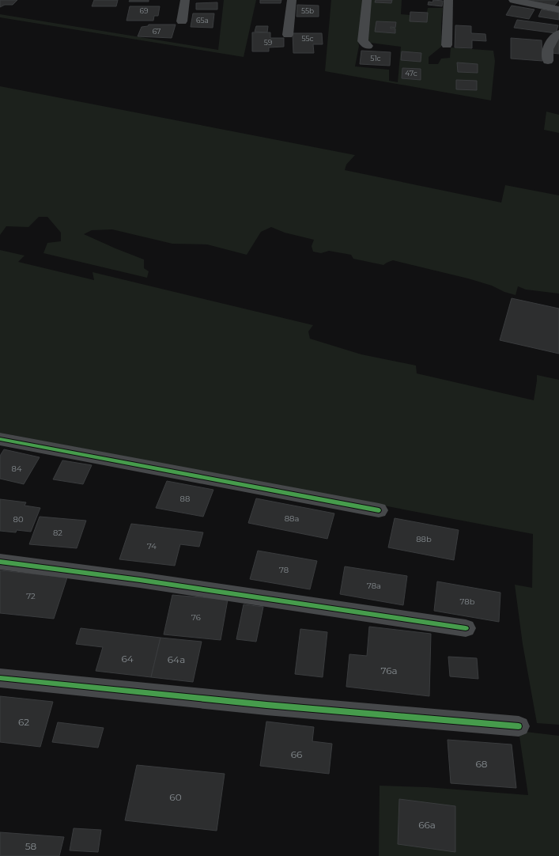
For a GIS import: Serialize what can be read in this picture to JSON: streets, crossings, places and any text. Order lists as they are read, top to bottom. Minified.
{"house_numbers":["69","55b","65a","67","55c","59","51c","47c","84","88","88a","80","82","88b","74","78","78a","72","78b","76","64","64a","76a","62","66","68","60","66a","58"]}
